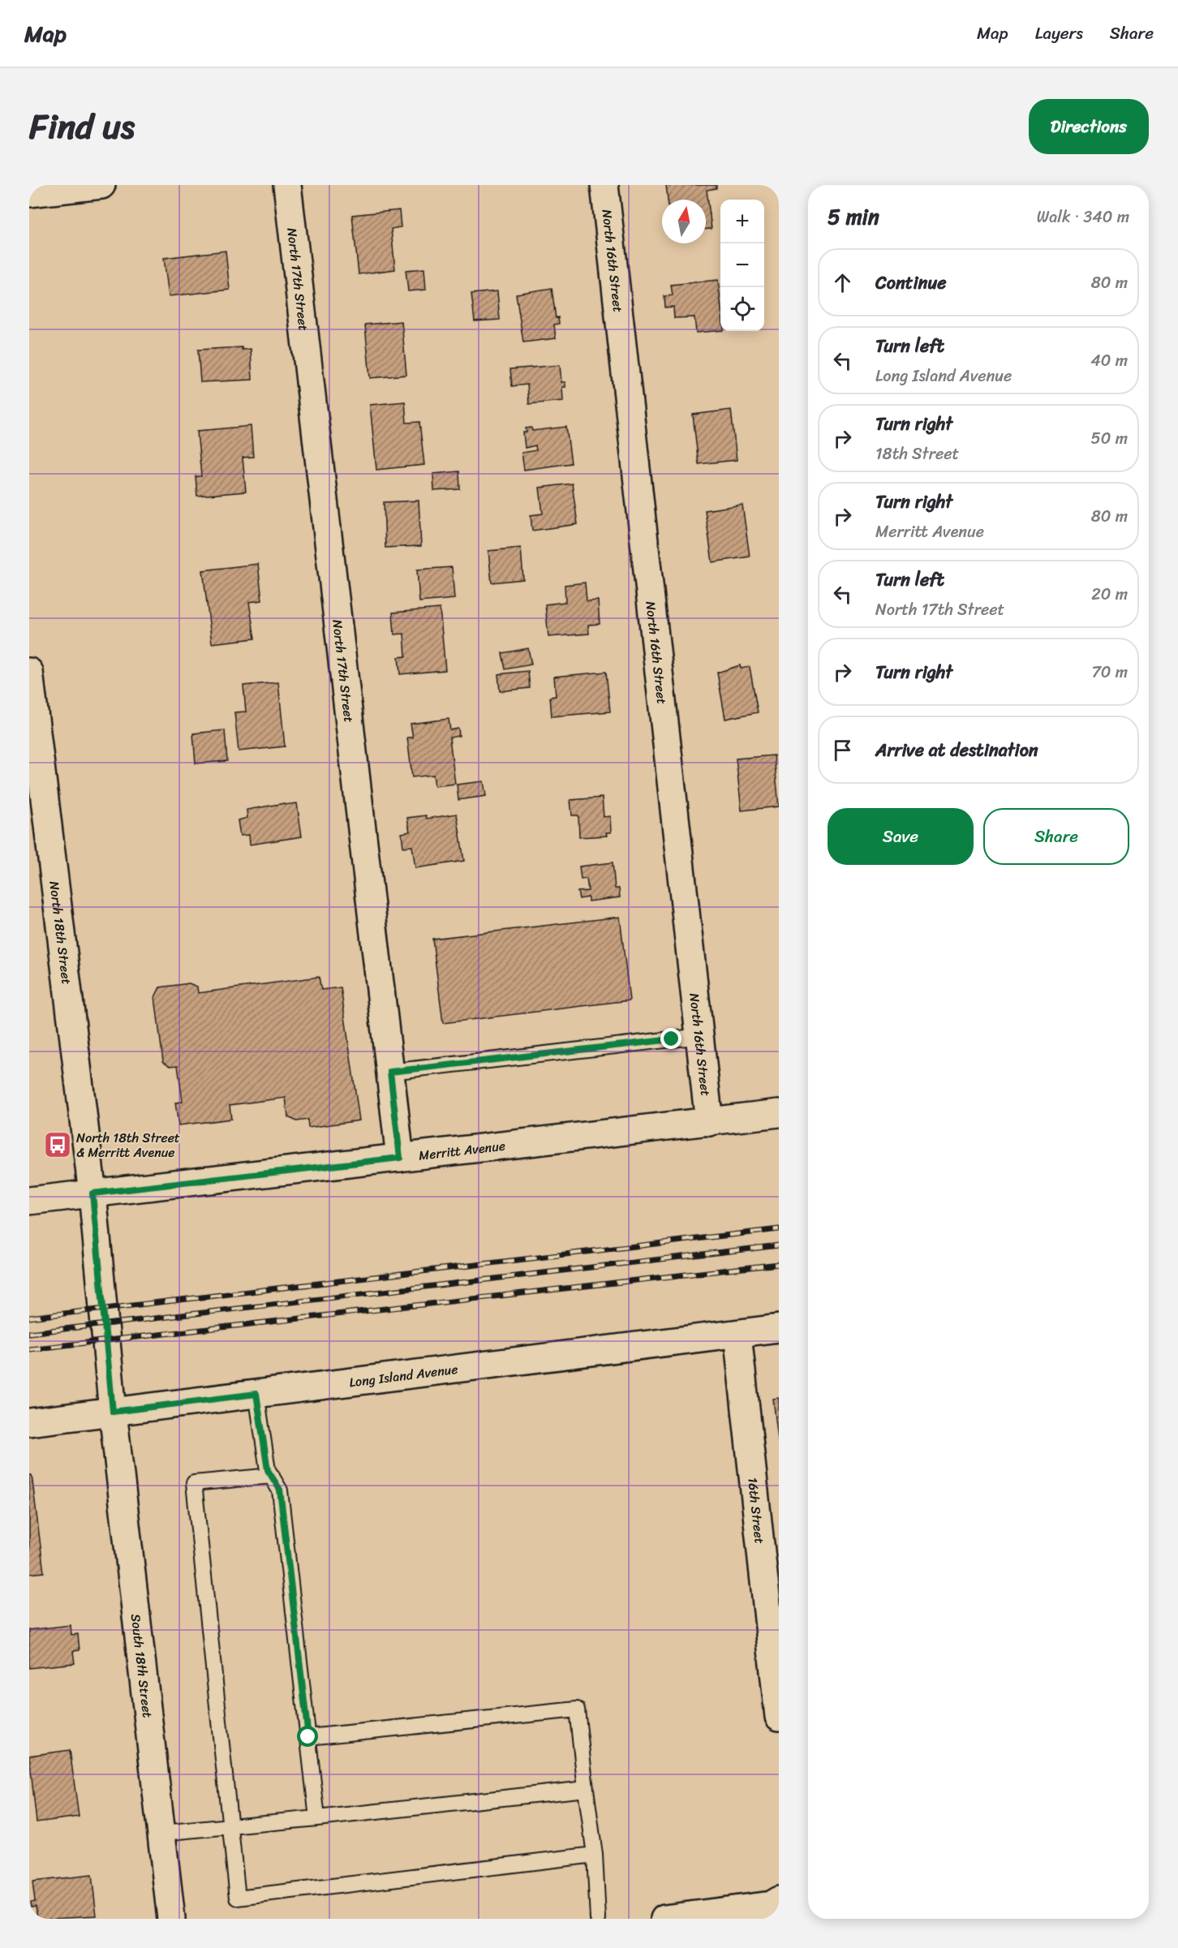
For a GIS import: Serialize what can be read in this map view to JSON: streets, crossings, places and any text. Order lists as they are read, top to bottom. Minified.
{"streets":{"street":["North 16th Street","North 17th Street","North 18th Street","Merritt Avenue","Long Island Avenue","16th Street","South 18th Street"]},"crossings":[["North 16th Street","Merritt Avenue"],["North 17th Street","Merritt Avenue"],["North 18th Street","Merritt Avenue"],["North 18th Street","Long Island Avenue"],["North 18th Street","South 18th Street"],["Long Island Avenue","16th Street"],["Long Island Avenue","South 18th Street"]],"places":{"bus stop":["North 18th Street & Merritt Avenue"]},"north":"top","page":{"header":"Map","nav":["Map","Layers","Share"],"title":"Find us","buttons":["Directions",["Save","Share"]],"heading":["5 min","Walk · 340 m"],"map_buttons":["+","−"],"list":[["Continue","80 m"],["Turn left","Long Island Avenue","40 m"],["Turn right","18th Street","50 m"],["Turn right","Merritt Avenue","80 m"],["Turn left","North 17th Street","20 m"],["Turn right","70 m"],"Arrive at destination"]}}
